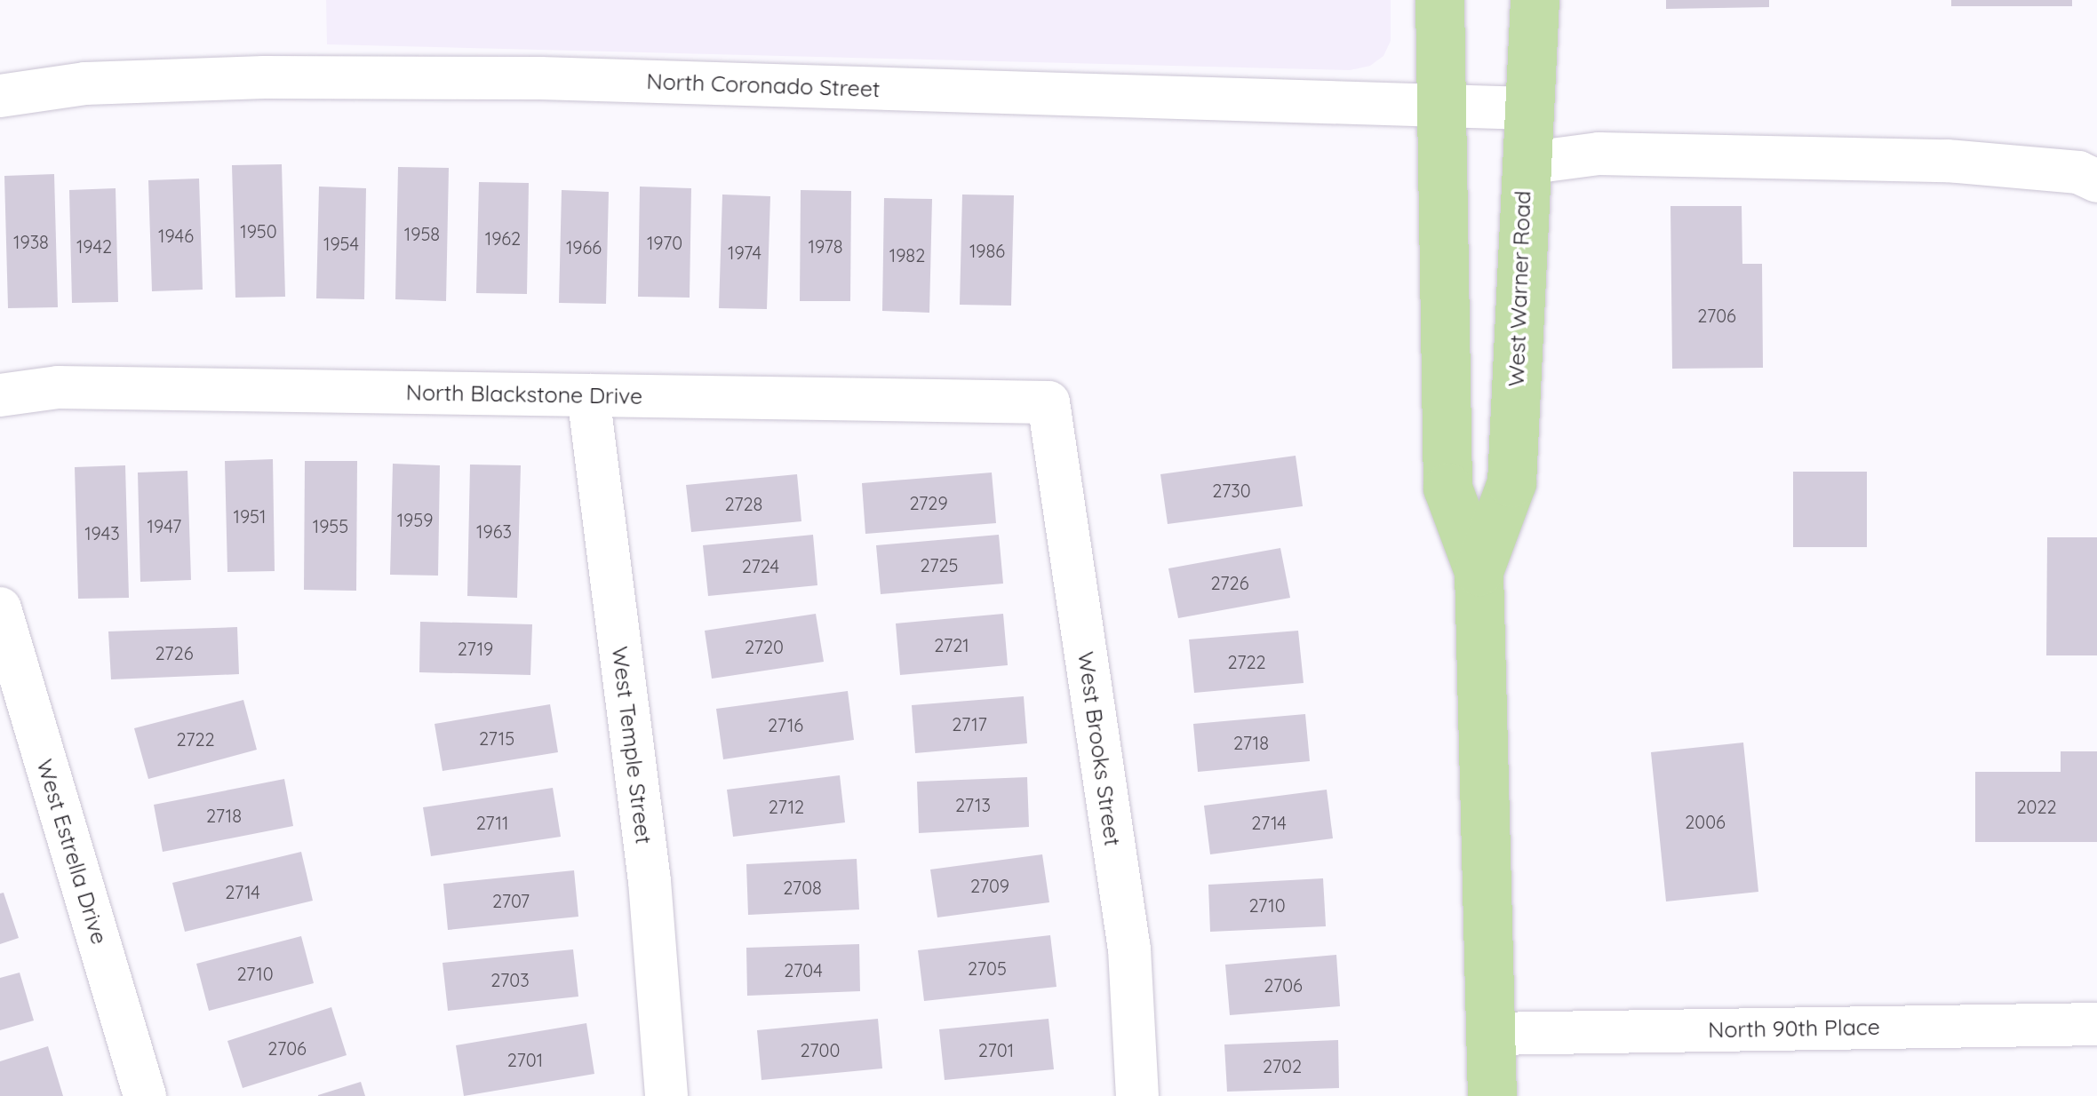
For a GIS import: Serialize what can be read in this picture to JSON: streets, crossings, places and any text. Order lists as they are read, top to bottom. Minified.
{"streets":{"main road":["West Warner Road"],"street":["North Coronado Street","North Blackstone Drive","West Temple Street","West Brooks Street","West Estrella Drive","North 90th Place"]},"crossings":[["North Coronado Street","West Warner Road"],["West Warner Road","North 90th Place"],["North Blackstone Drive","West Temple Street"],["North Blackstone Drive","West Brooks Street"]],"house_numbers":["1950","1958","1946","1962","1938","1970","1954","1942","1978","1966","1986","1974","1982","2706","2730","2729","2728","1951","1959","1947","1955","1963","1943","2725","2724","2726","2721","2720","2719","2726","2722","2717","2716","2715","2722","2718","2713","2712","2022","2718","2006","2711","2714","2709","2708","2714","2707","2710","2705","2704","2710","2703","2706","2706","2700","2701","2701","2702"]}
